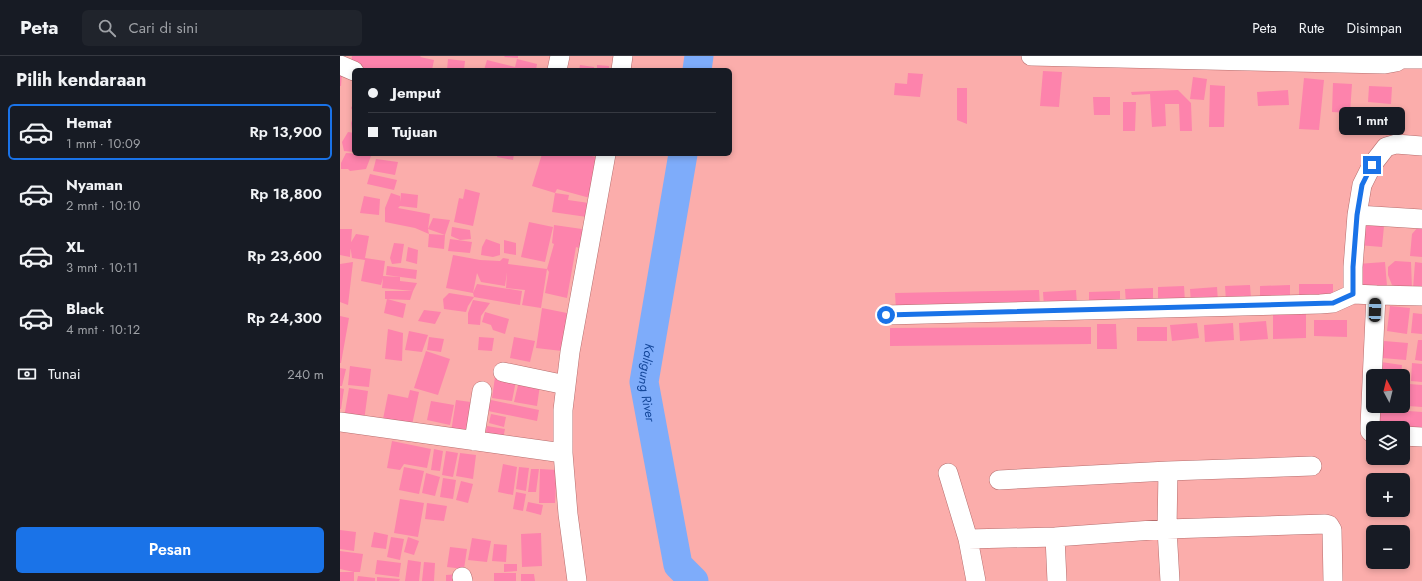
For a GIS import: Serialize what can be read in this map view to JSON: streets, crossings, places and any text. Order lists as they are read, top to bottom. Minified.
{"water":["Kaligung River"],"north":"top","page":{"header":"Peta","search":"Cari di sini","nav":["Peta","Rute","Disimpan"],"heading":"Pilih kendaraan","banner":["Jemput","Tujuan"],"list":[{"name":"Hemat","note":"1 mnt · 10:09","value":"Rp 13,900"},{"name":"Nyaman","note":"2 mnt · 10:10","value":"Rp 18,800"},{"name":"XL","note":"3 mnt · 10:11","value":"Rp 23,600"},{"name":"Black","note":"4 mnt · 10:12","value":"Rp 24,300"}],"bubble":"1 mnt","pay":["Tunai","240 m"],"map_buttons":["+","−"],"buttons":"Pesan"}}
